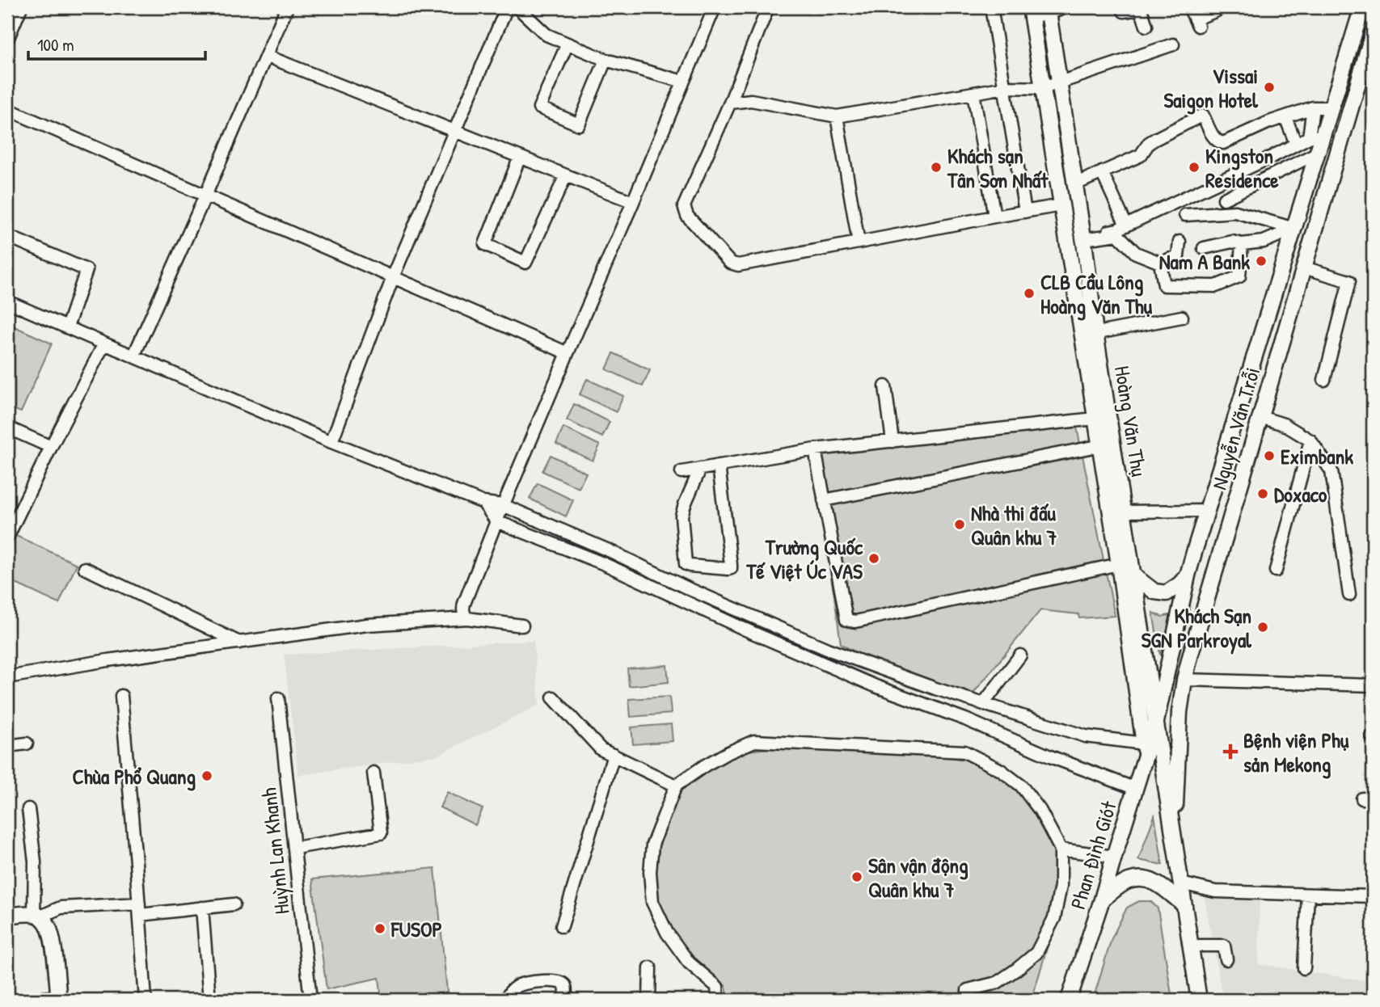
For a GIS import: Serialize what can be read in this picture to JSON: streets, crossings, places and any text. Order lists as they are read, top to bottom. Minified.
{"streets":{"main road":["Hoàng Văn Thụ","Nguyễn Văn Trỗi","Phan Đình Giót"],"street":["Huỳnh Lan Khanh"]},"crossings":[["Hoàng Văn Thụ","Nguyễn Văn Trỗi"],["Hoàng Văn Thụ","Phan Đình Giót"],["Nguyễn Văn Trỗi","Phan Đình Giót"]],"places":{"other":["Vissai Saigon Hotel","Khách sạn Tân Sơn Nhất","Kingston Residence","Nam A Bank","CLB Cầu Lông Hoàng Văn Thụ","Eximbank","Doxaco","Nhà thi đấu Quân khu 7","Trường Quốc Tế Việt Úc VAS","Khách Sạn SGN Parkroyal","Chùa Phổ Quang","Sân vận động Quân khu 7","FUSOP"],"health":["Bệnh viện Phụ sản Mekong"]},"scale_bar":"100 m"}
